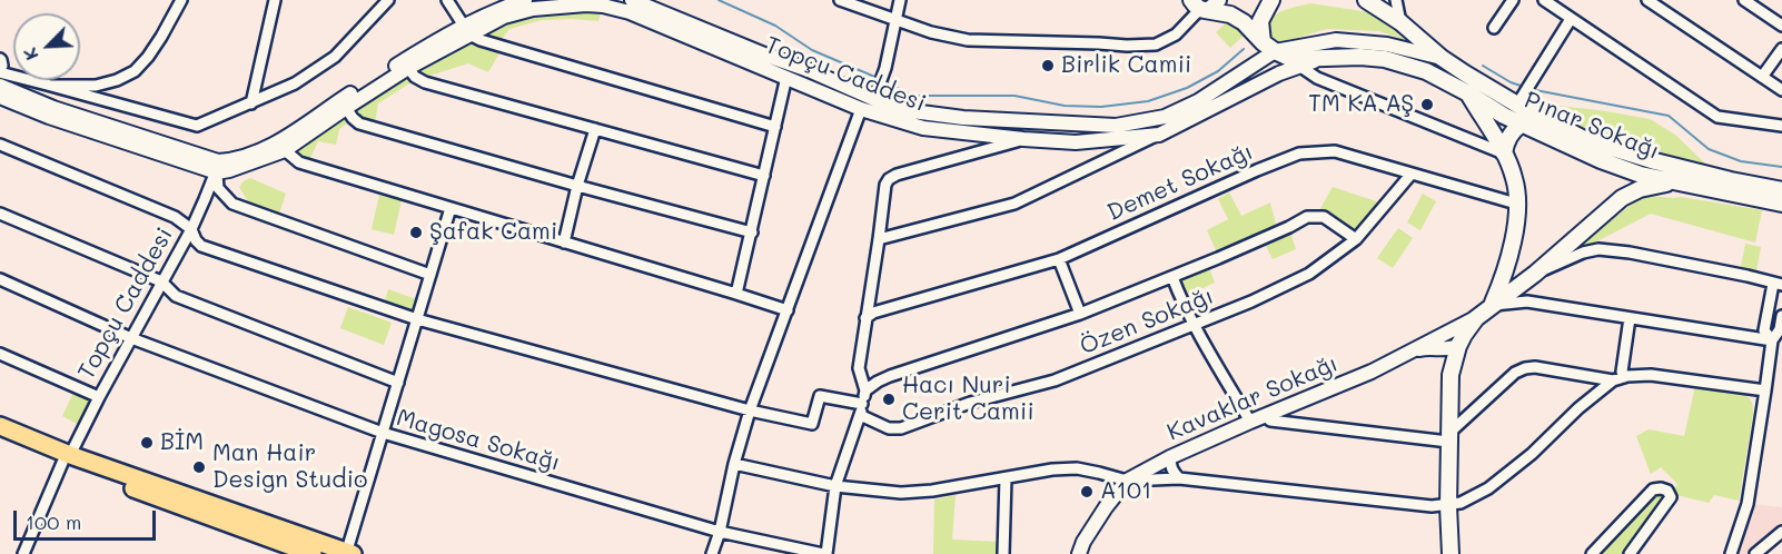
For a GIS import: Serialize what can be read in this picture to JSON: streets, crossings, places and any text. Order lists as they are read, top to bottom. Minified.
{"streets":{"main road":["Pınar Sokağı"],"street":["Topçu Caddesi","Demet Sokağı","Özen Sokağı","Kavaklar Sokağı","Magosa Sokağı"]},"crossings":[["Topçu Caddesi","Pınar Sokağı"],["Topçu Caddesi","Magosa Sokağı"],["Demet Sokağı","Özen Sokağı"]],"places":["Birlik Camii","TM KA AŞ","Şafak Cami","Hacı Nuri Cerit Camii","BİM","Man Hair Design Studio","A101"],"scale_bar":"100 m","north":"bottom left"}
